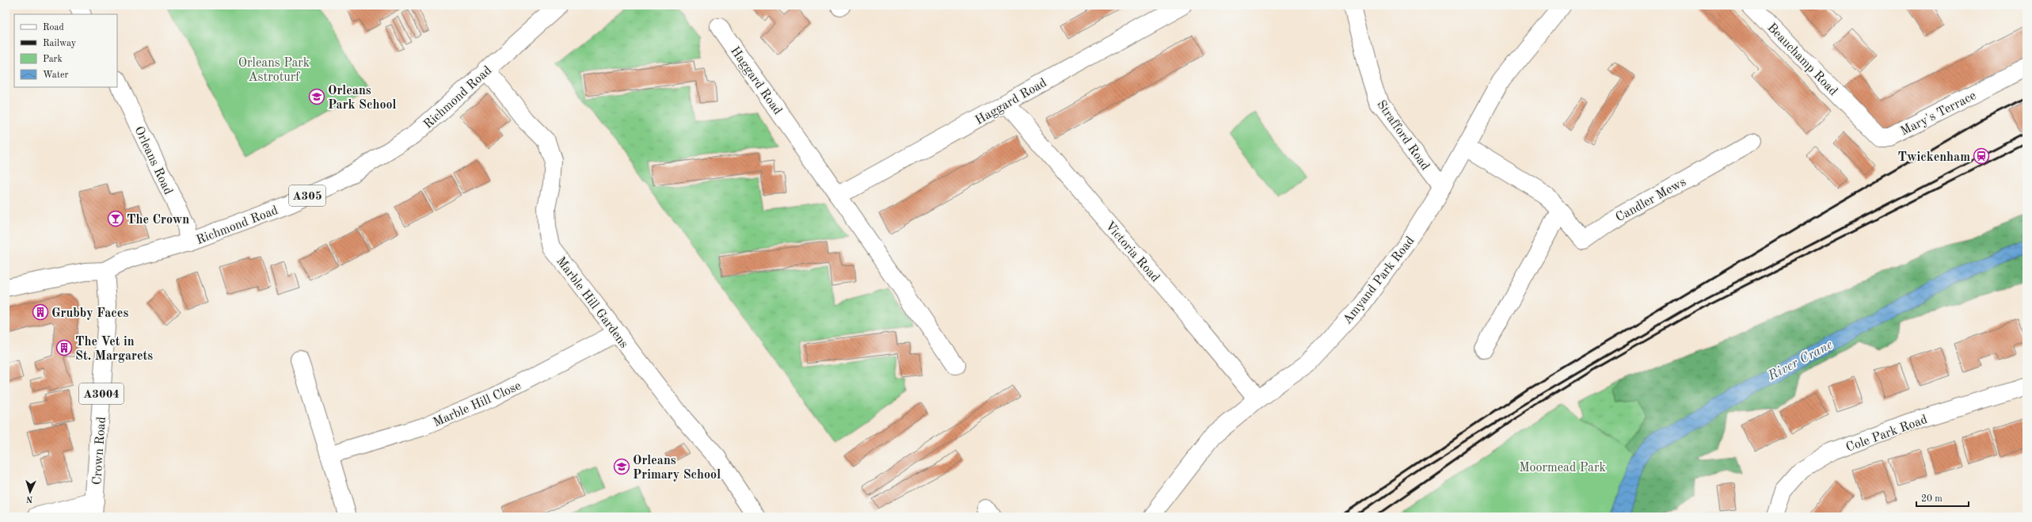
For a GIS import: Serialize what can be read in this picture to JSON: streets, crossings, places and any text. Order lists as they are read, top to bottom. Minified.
{"streets":{"street":["Beauchamp Road","Haggard Road","Richmond Road","Mary's Terrace","Strafford Road","Orleans Road","A305","Candler Mews","Victoria Road","Amyand Park Road","Marble Hill Gardens","A3004","Marble Hill Close","Cole Park Road","Crown Road"]},"crossings":[["Beauchamp Road","Mary's Terrace"],["Haggard Road","Victoria Road"],["Richmond Road","Orleans Road"],["Richmond Road","Marble Hill Gardens"],["Richmond Road","Crown Road"],["Strafford Road","Amyand Park Road"],["Candler Mews","Amyand Park Road"],["Victoria Road","Amyand Park Road"],["Marble Hill Gardens","Marble Hill Close"]],"water":["River Crane"],"parks":["Orleans Park Astroturf","Moormead Park"],"places":{"school or university":["Orleans Park School","Orleans Primary School"],"station":["Twickenham"],"bar":["The Crown"],"building":["Grubby Faces","The Vet in St. Margarets"]},"legend":["Road","Railway","Park","Water"],"scale_bar":"20 m","north":"bottom"}
